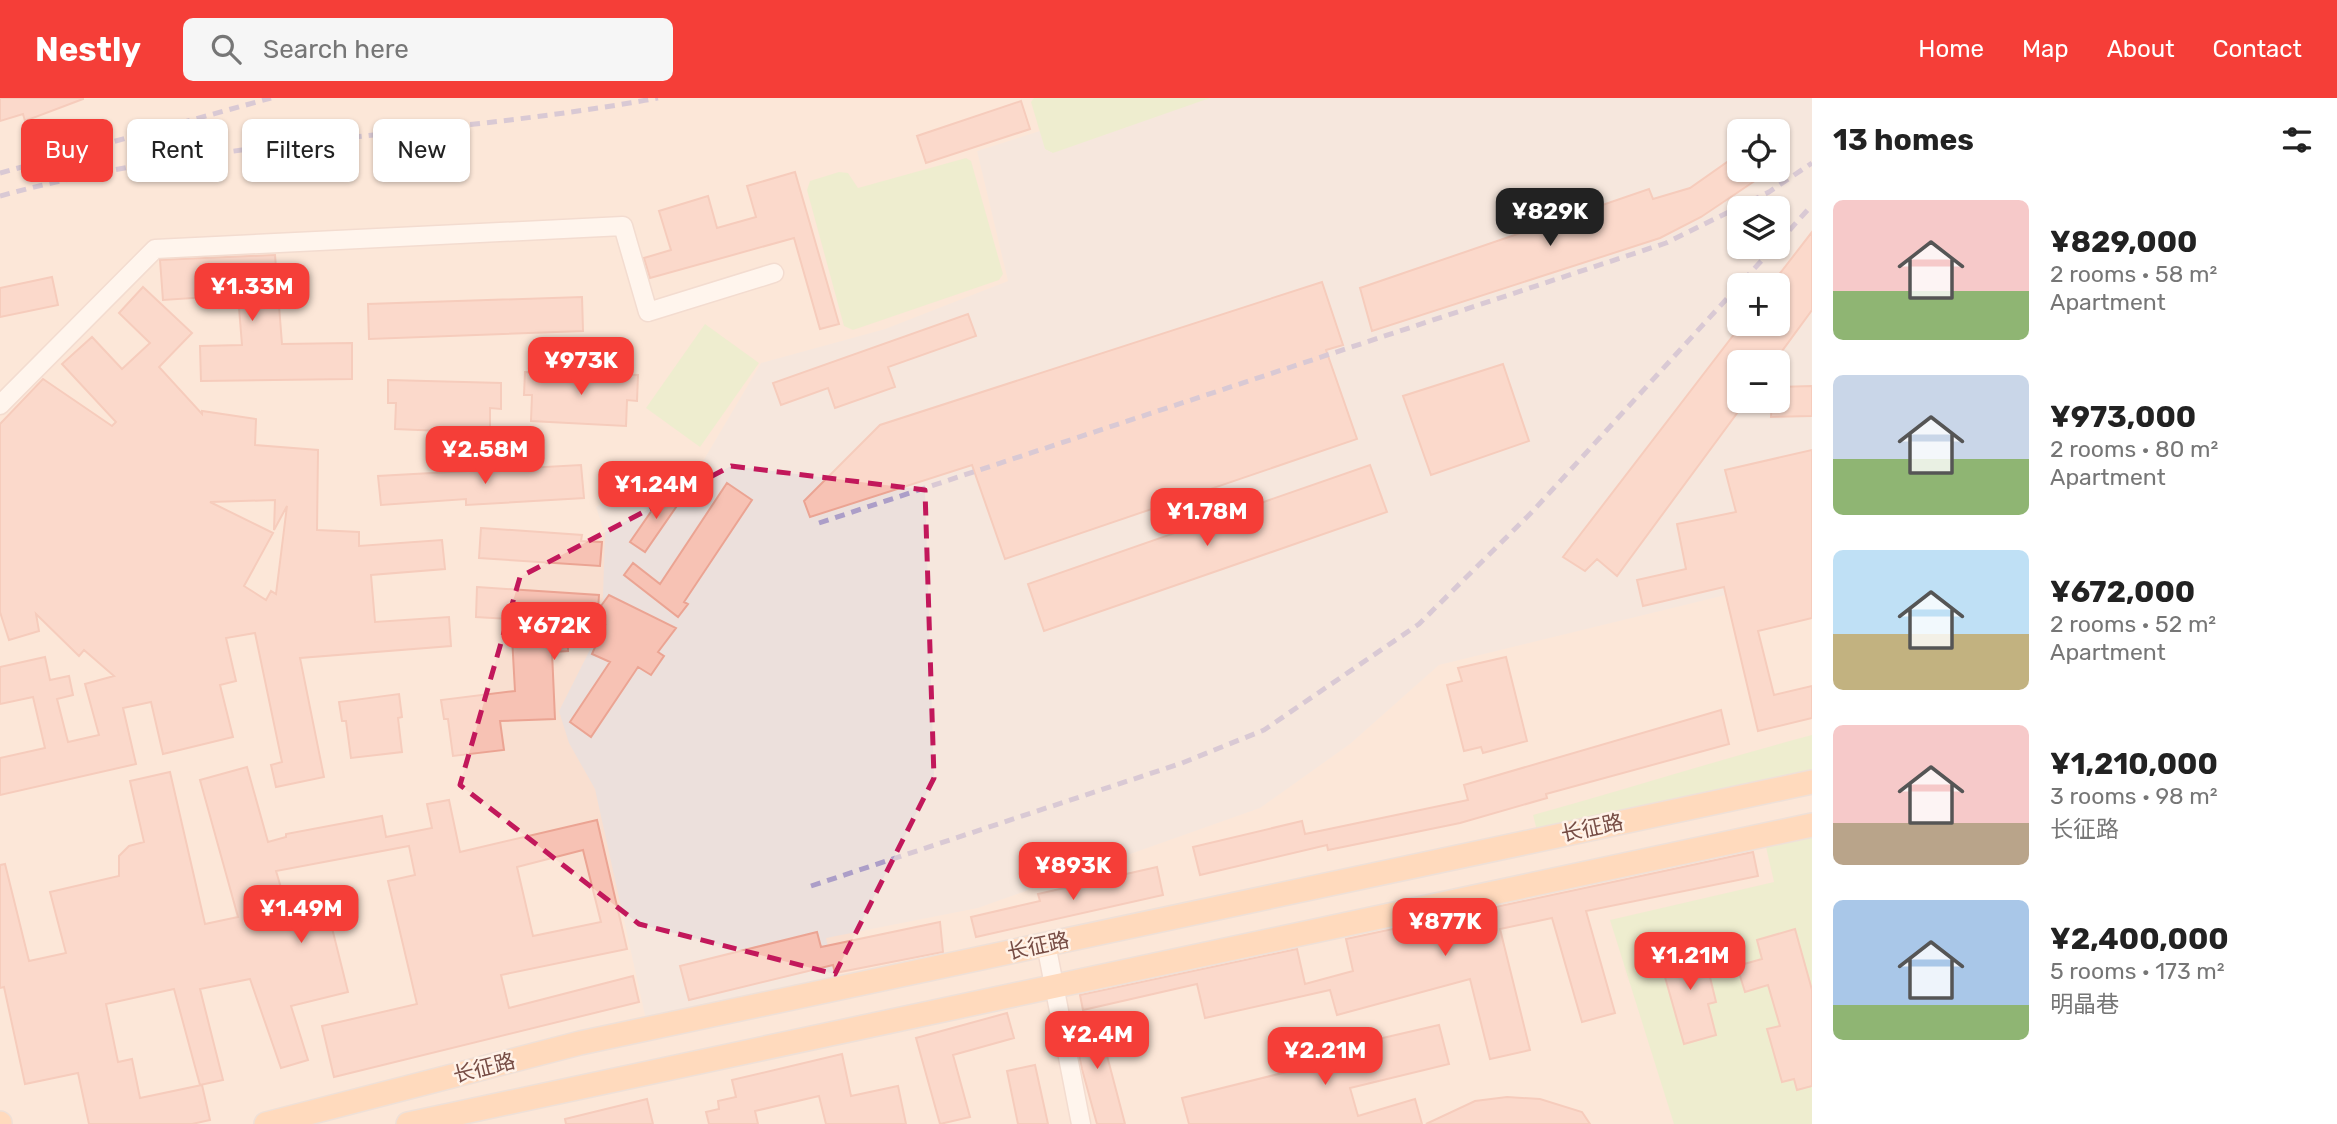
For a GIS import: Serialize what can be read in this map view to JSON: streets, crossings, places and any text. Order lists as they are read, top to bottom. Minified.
{"streets":{"main road":["长征路"]},"page":{"header":"Nestly","search":"Search here","nav":["Home","Map","About","Contact"],"heading":"13 homes","map_buttons":["+","−"],"chip":["Buy","Rent","Filters","New"],"list":[{"name":"¥829,000","note":"2 rooms · 58 m² · Apartment"},{"name":"¥973,000","note":"2 rooms · 80 m² · Apartment"},{"name":"¥672,000","note":"2 rooms · 52 m² · Apartment"},{"name":"¥1,210,000","note":"3 rooms · 98 m² · 长征路"},{"name":"¥2,400,000","note":"5 rooms · 173 m² · 明晶巷"}],"price":["¥829K","¥1.33M","¥973K","¥2.58M","¥1.24M","¥1.78M","¥672K","¥893K","¥1.49M","¥877K","¥1.21M","¥2.4M","¥2.21M"]}}
